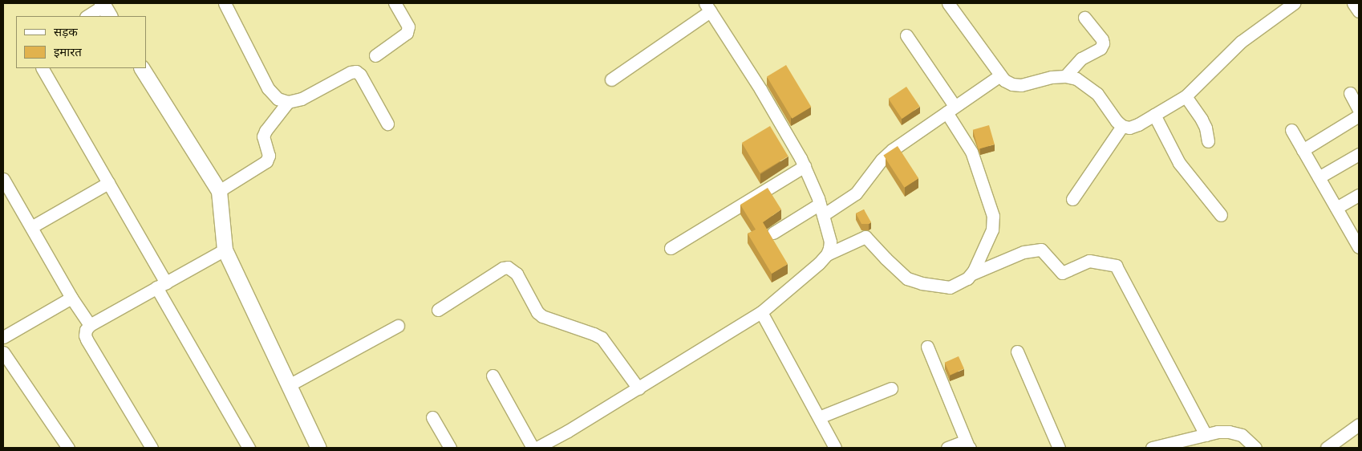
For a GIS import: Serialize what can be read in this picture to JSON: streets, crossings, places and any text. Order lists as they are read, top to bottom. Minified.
{"legend":["सड़क","इमारत"]}
